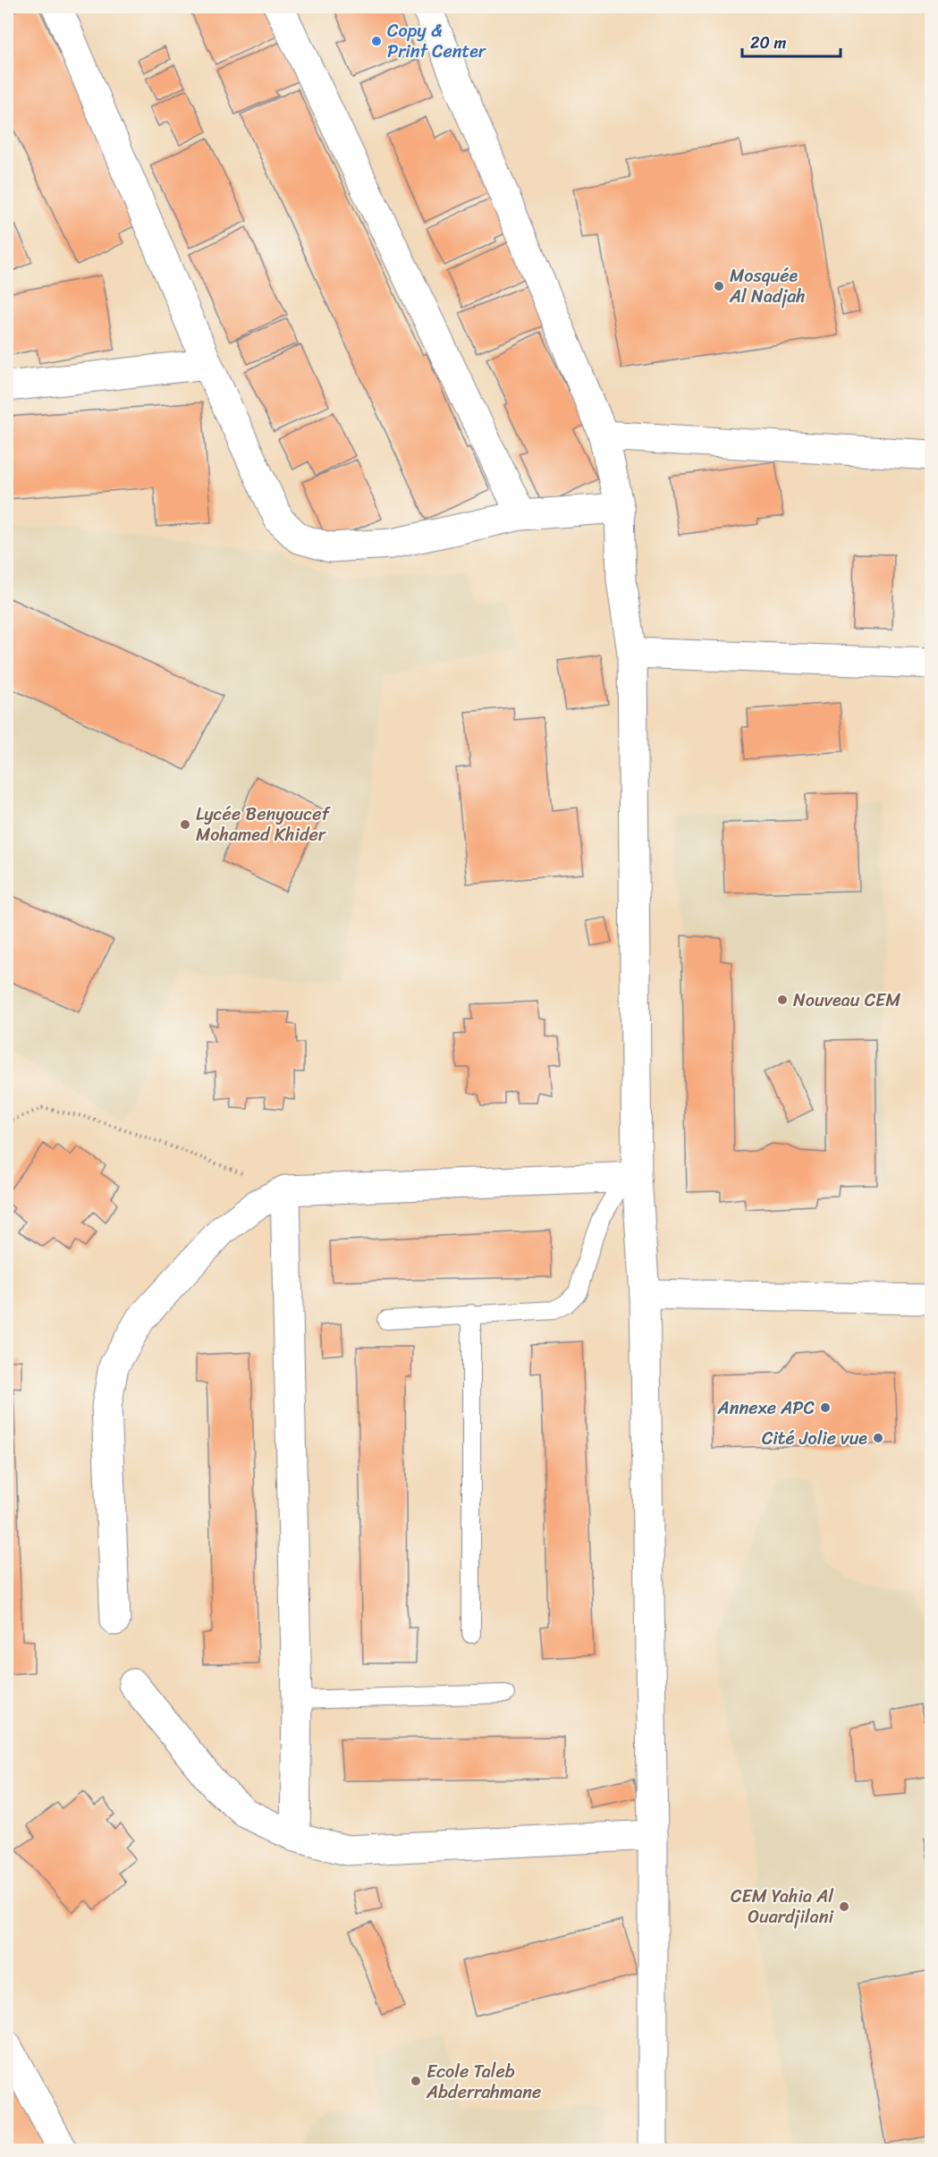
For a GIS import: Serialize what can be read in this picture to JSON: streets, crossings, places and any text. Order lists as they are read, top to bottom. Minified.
{"places":["Copy & Print Center","Mosquée Al Nadjah","Lycée Benyoucef Mohamed Khider","Nouveau CEM","Annexe APC","Cité Jolie vue","CEM Yahia Al Ouardjilani","Ecole Taleb Abderrahmane"],"scale_bar":"20 m"}
